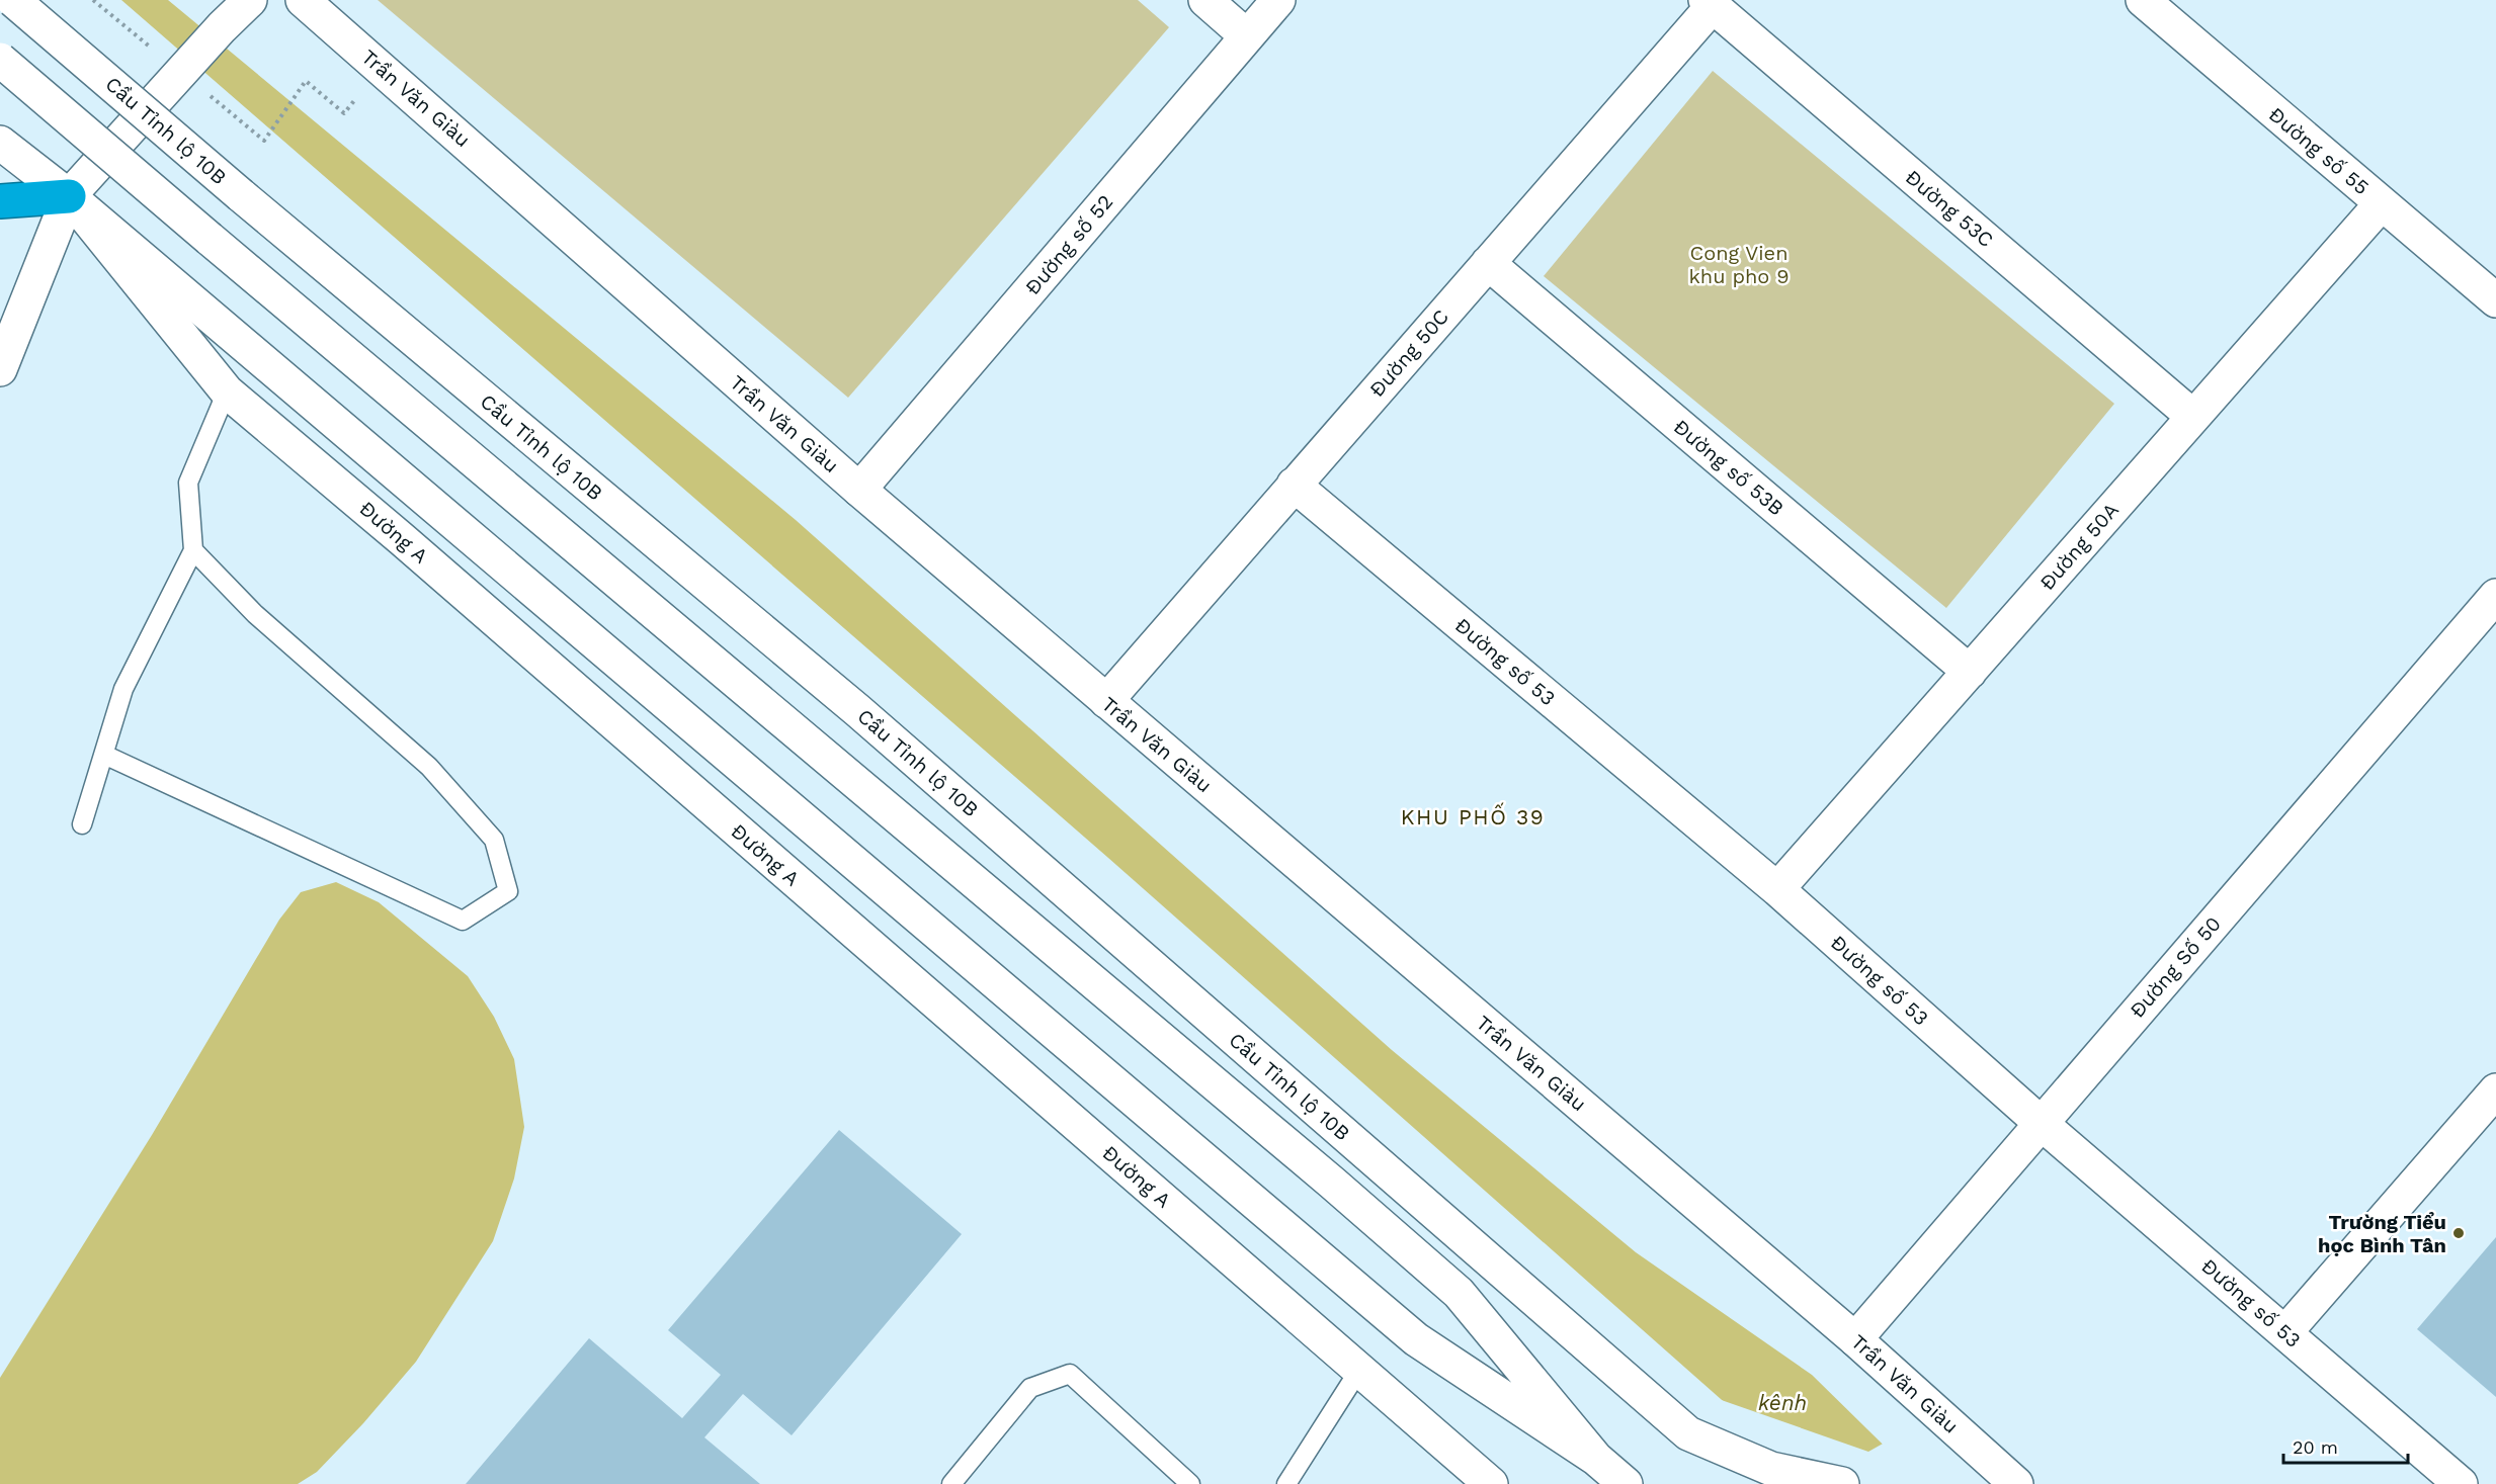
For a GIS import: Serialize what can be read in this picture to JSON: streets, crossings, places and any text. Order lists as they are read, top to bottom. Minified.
{"streets":{"street":["Trần Văn Giàu","Cầu Tỉnh lộ 10B","Đường số 55","Đường 53C","Đường số 52","Đường 50C","Đường số 53B","Đường A","Đường 50A","Đường số 53","Đường Số 50"]},"crossings":[["Trần Văn Giàu","Đường số 52"],["Trần Văn Giàu","Đường 50C"],["Trần Văn Giàu","Đường Số 50"],["Đường số 55","Đường 50A"],["Đường 53C","Đường 50C"],["Đường 53C","Đường 50A"],["Đường 50C","Đường số 53B"],["Đường 50C","Đường số 53"],["Đường số 53B","Đường 50A"],["Đường 50A","Đường số 53"],["Đường số 53","Đường Số 50"]],"districts":["KHU PHỐ 39"],"water":["kênh"],"parks":["Cong Vien khu pho 9"],"places":["Trường Tiểu học Bình Tân"],"scale_bar":"20 m"}
